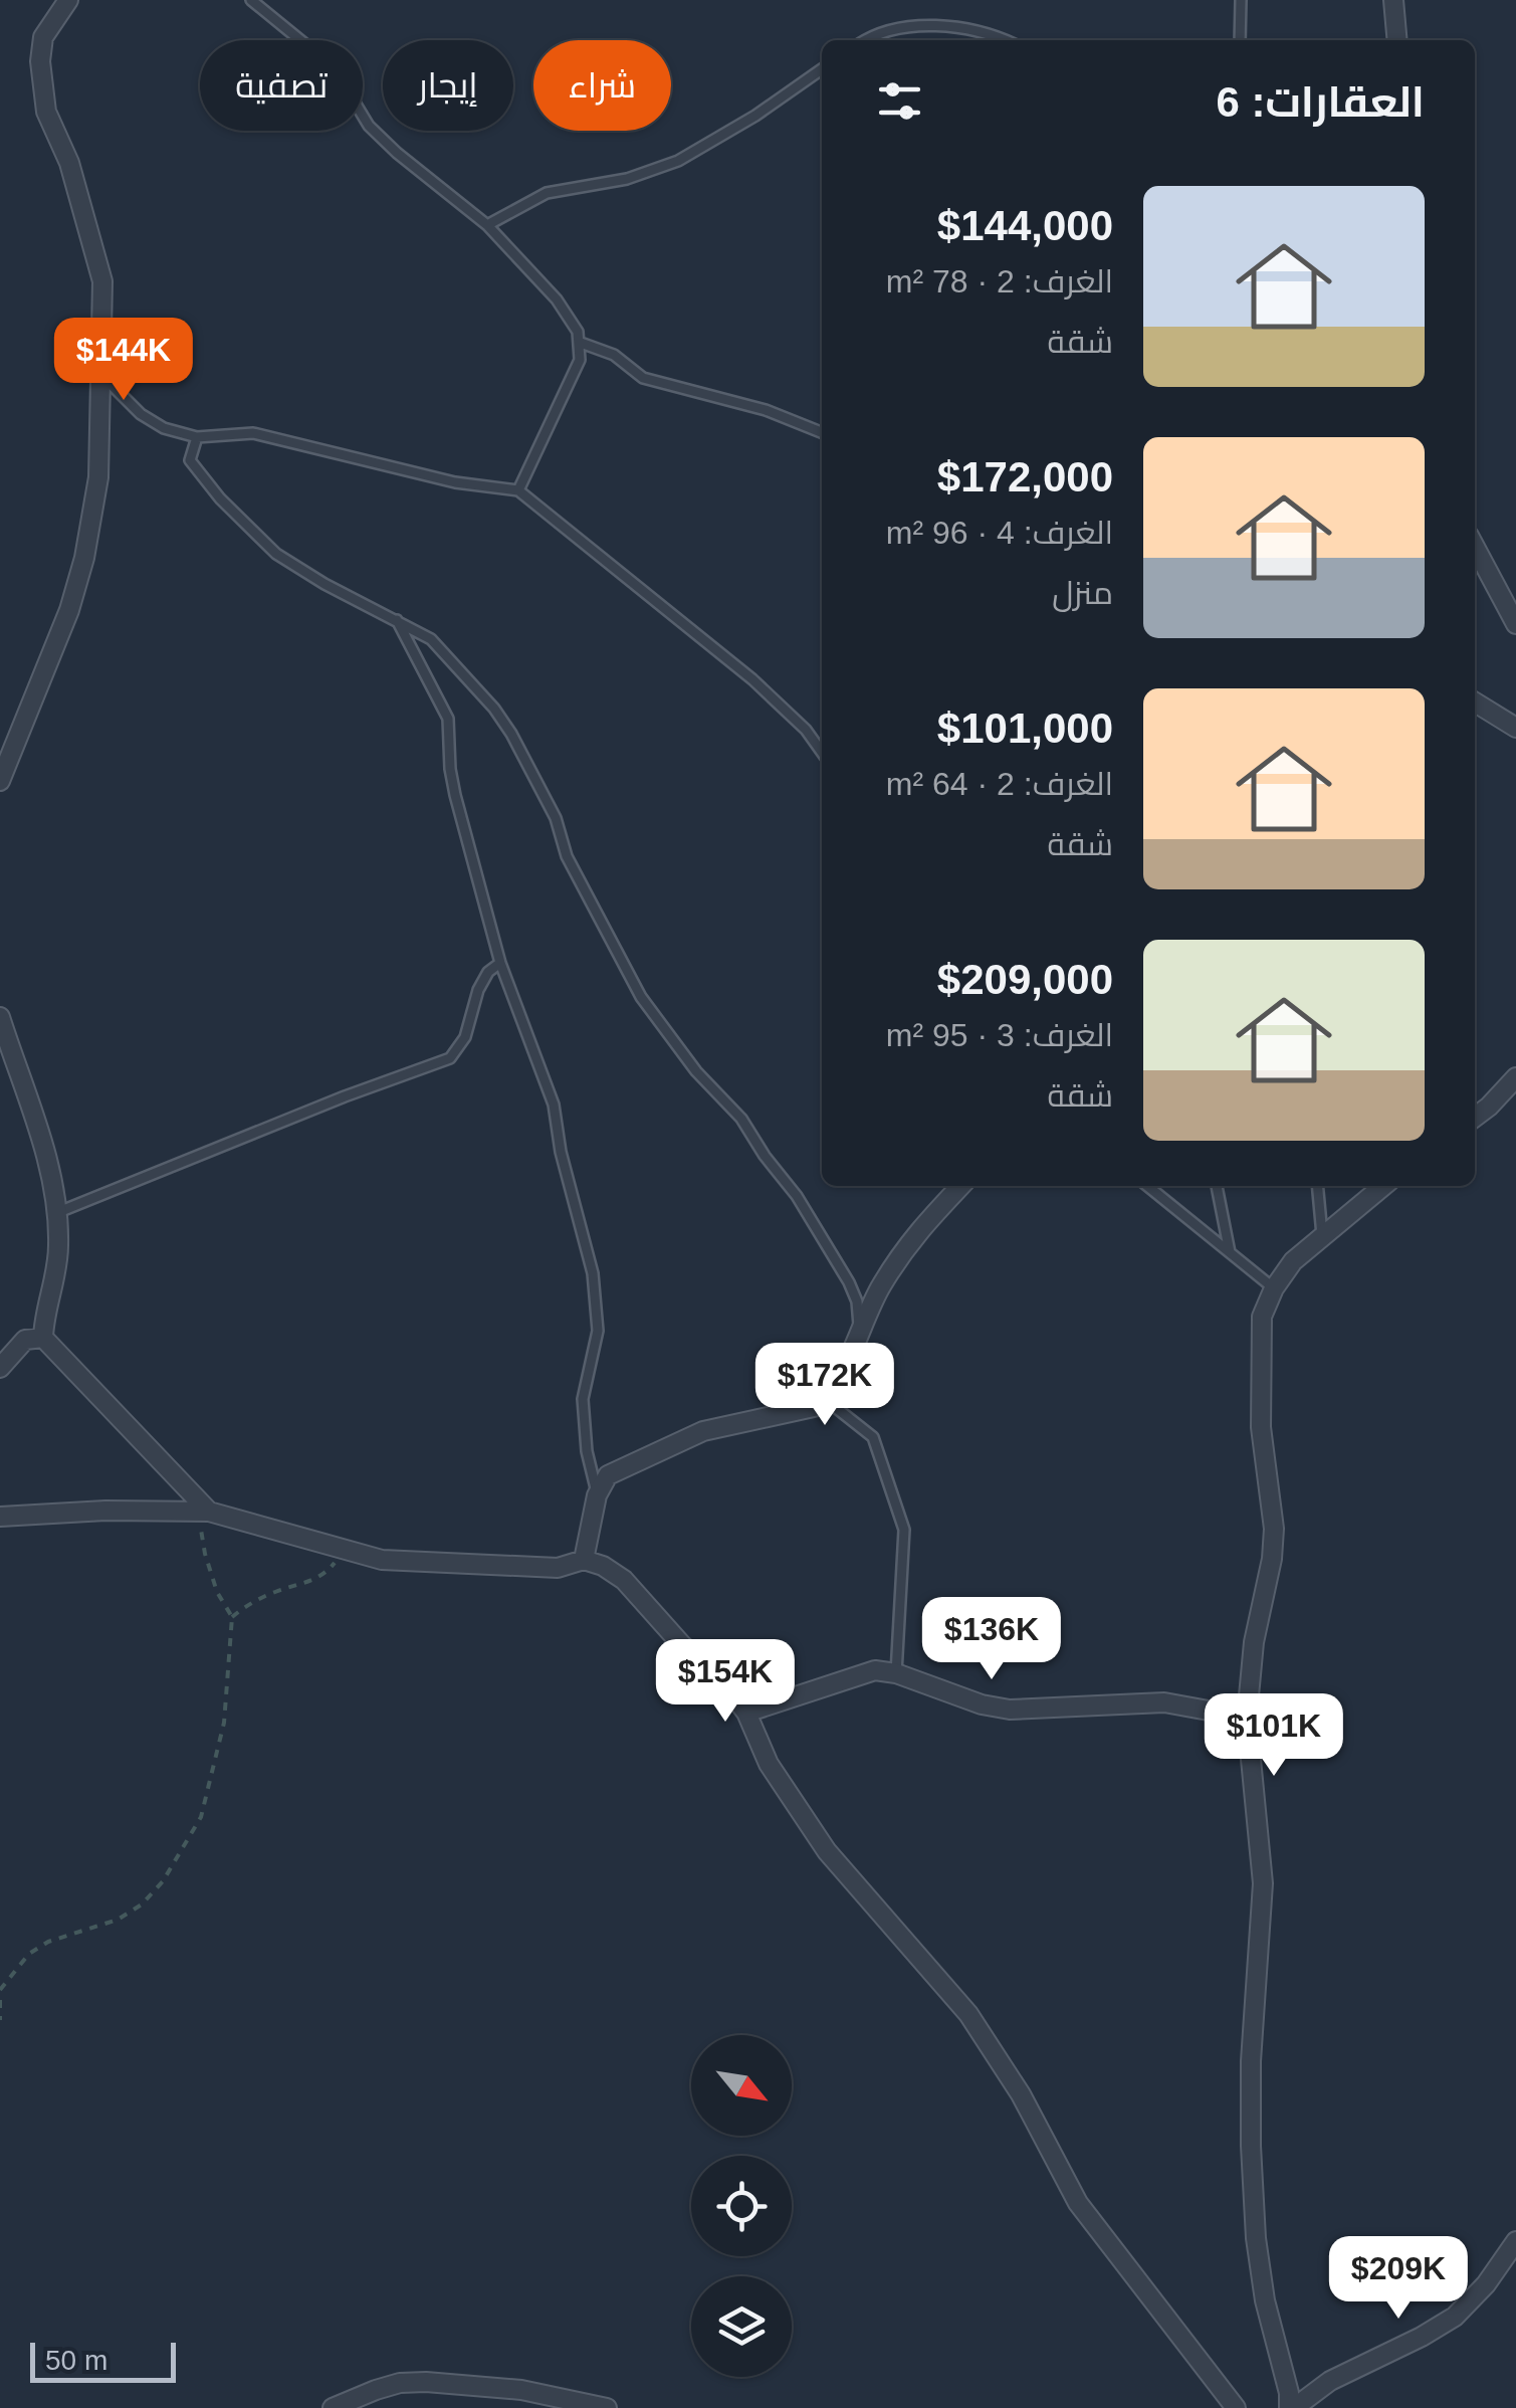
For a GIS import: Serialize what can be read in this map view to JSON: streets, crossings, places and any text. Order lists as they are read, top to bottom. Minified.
{"scale_bar":"50 m","north":"bottom right","page":{"chip":["شراء","إيجار","تصفية"],"heading":"العقارات: 6","list":[{"name":"$144,000","note":"الغرف: 2 · 78 m² · شقة"},{"name":"$172,000","note":"الغرف: 4 · 96 m² · منزل"},{"name":"$101,000","note":"الغرف: 2 · 64 m² · شقة"},{"name":"$209,000","note":"الغرف: 3 · 95 m² · شقة"}],"price":["$144K","$172K","$136K","$154K","$101K","$209K"],"scale":"50 m"}}
